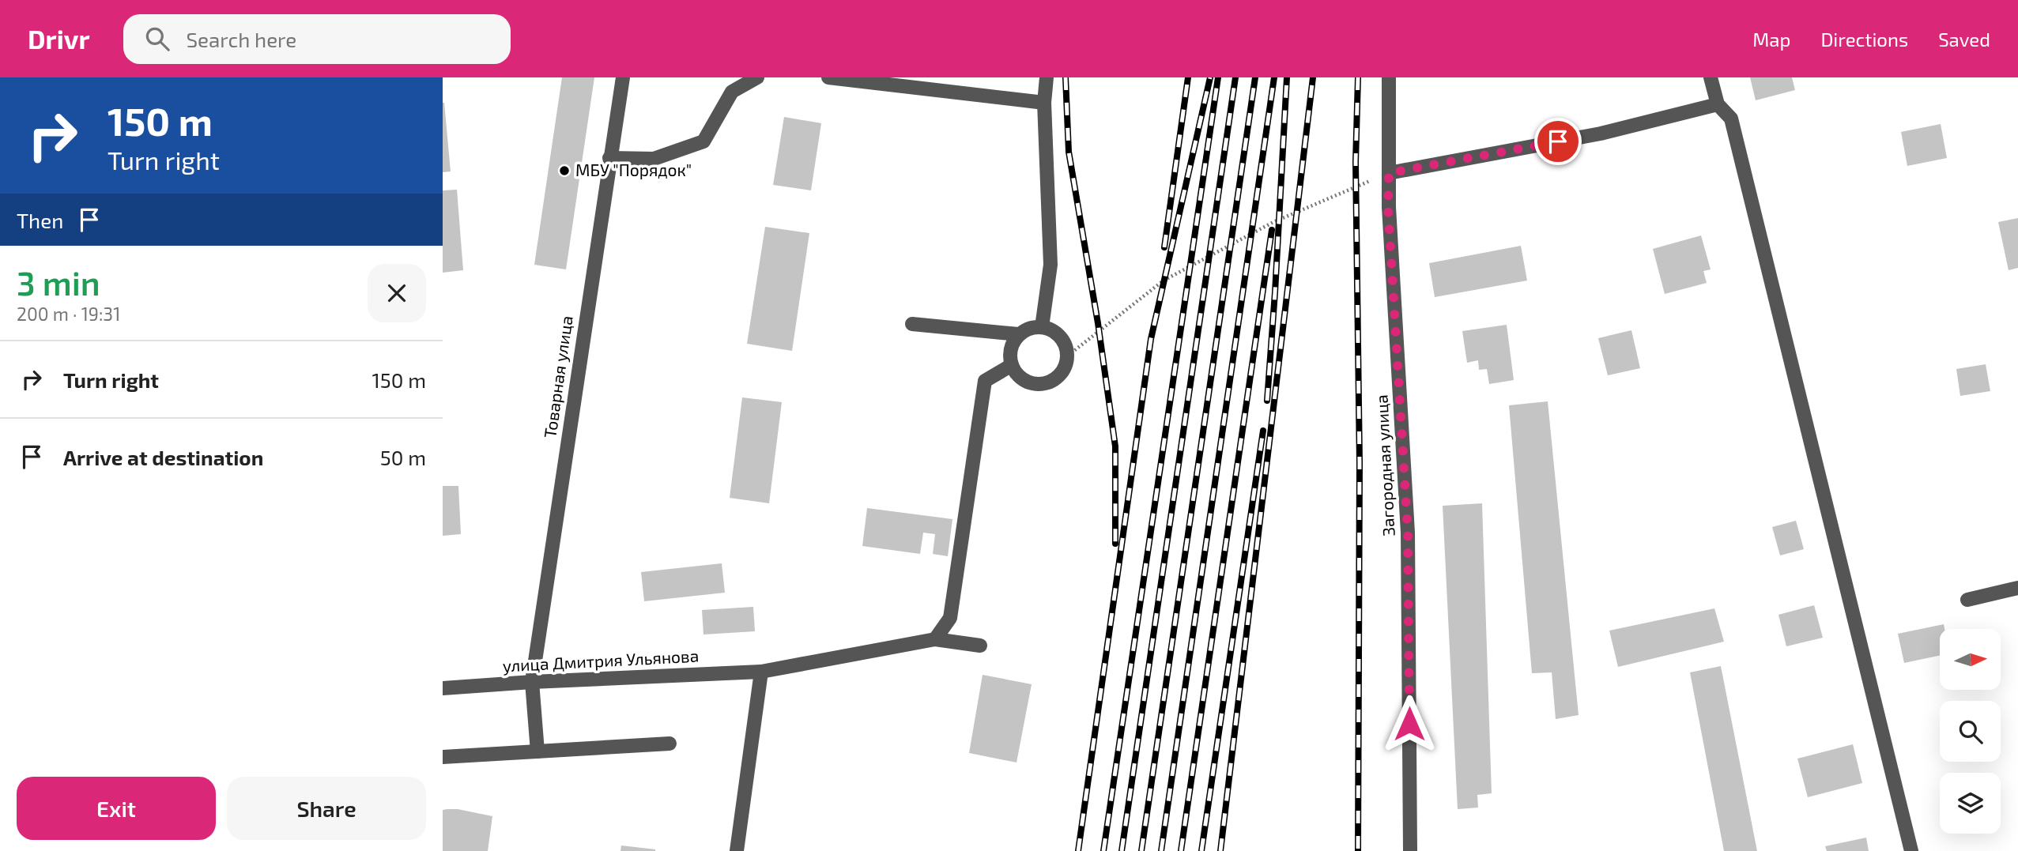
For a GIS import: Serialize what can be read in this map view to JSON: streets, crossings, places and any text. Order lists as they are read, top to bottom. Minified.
{"streets":{"street":["Товарная улица","Загородная улица","улица Дмитрия Ульянова"]},"crossings":[["Товарная улица","улица Дмитрия Ульянова"]],"places":["МБУ \"Порядок\""],"north":"right","page":{"header":"Drivr","search":"Search here","nav":["Map","Directions","Saved"],"turn":["150 m","Turn right"],"then":"Then","heading":["3 min","200 m · 19:31"],"list":[{"name":"Turn right","value":"150 m"},{"name":"Arrive at destination","value":"50 m"}],"buttons":["Exit","Share"]}}
